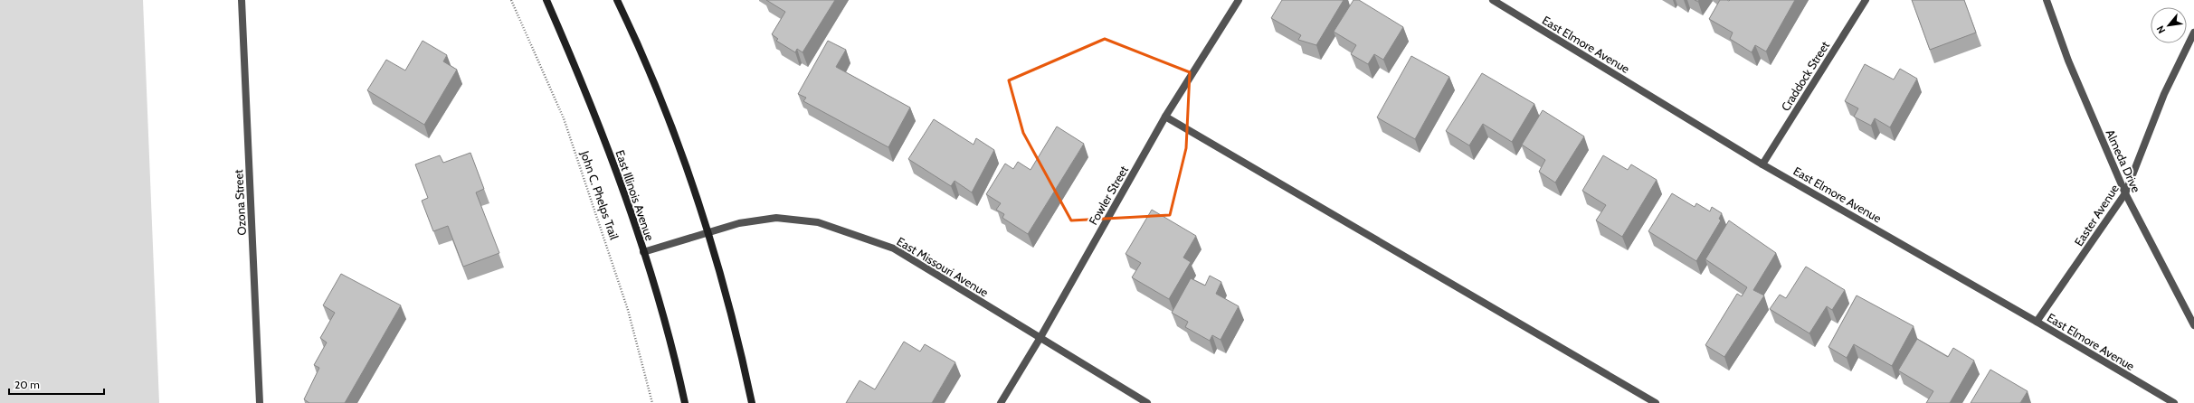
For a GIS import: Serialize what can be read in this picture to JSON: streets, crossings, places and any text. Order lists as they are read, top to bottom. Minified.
{"streets":{"main road":["East Illinois Avenue"],"street":["East Elmore Avenue","Craddock Street","Almeda Drive","Fowler Street","Ozona Street","Easter Avenue","East Missouri Avenue"],"path":["John C. Phelps Trail"]},"crossings":[["East Elmore Avenue","Craddock Street"],["East Elmore Avenue","Easter Avenue"],["Almeda Drive","Easter Avenue"],["East Illinois Avenue","East Missouri Avenue"],["Fowler Street","East Missouri Avenue"]],"scale_bar":"20 m","north":"bottom left"}
